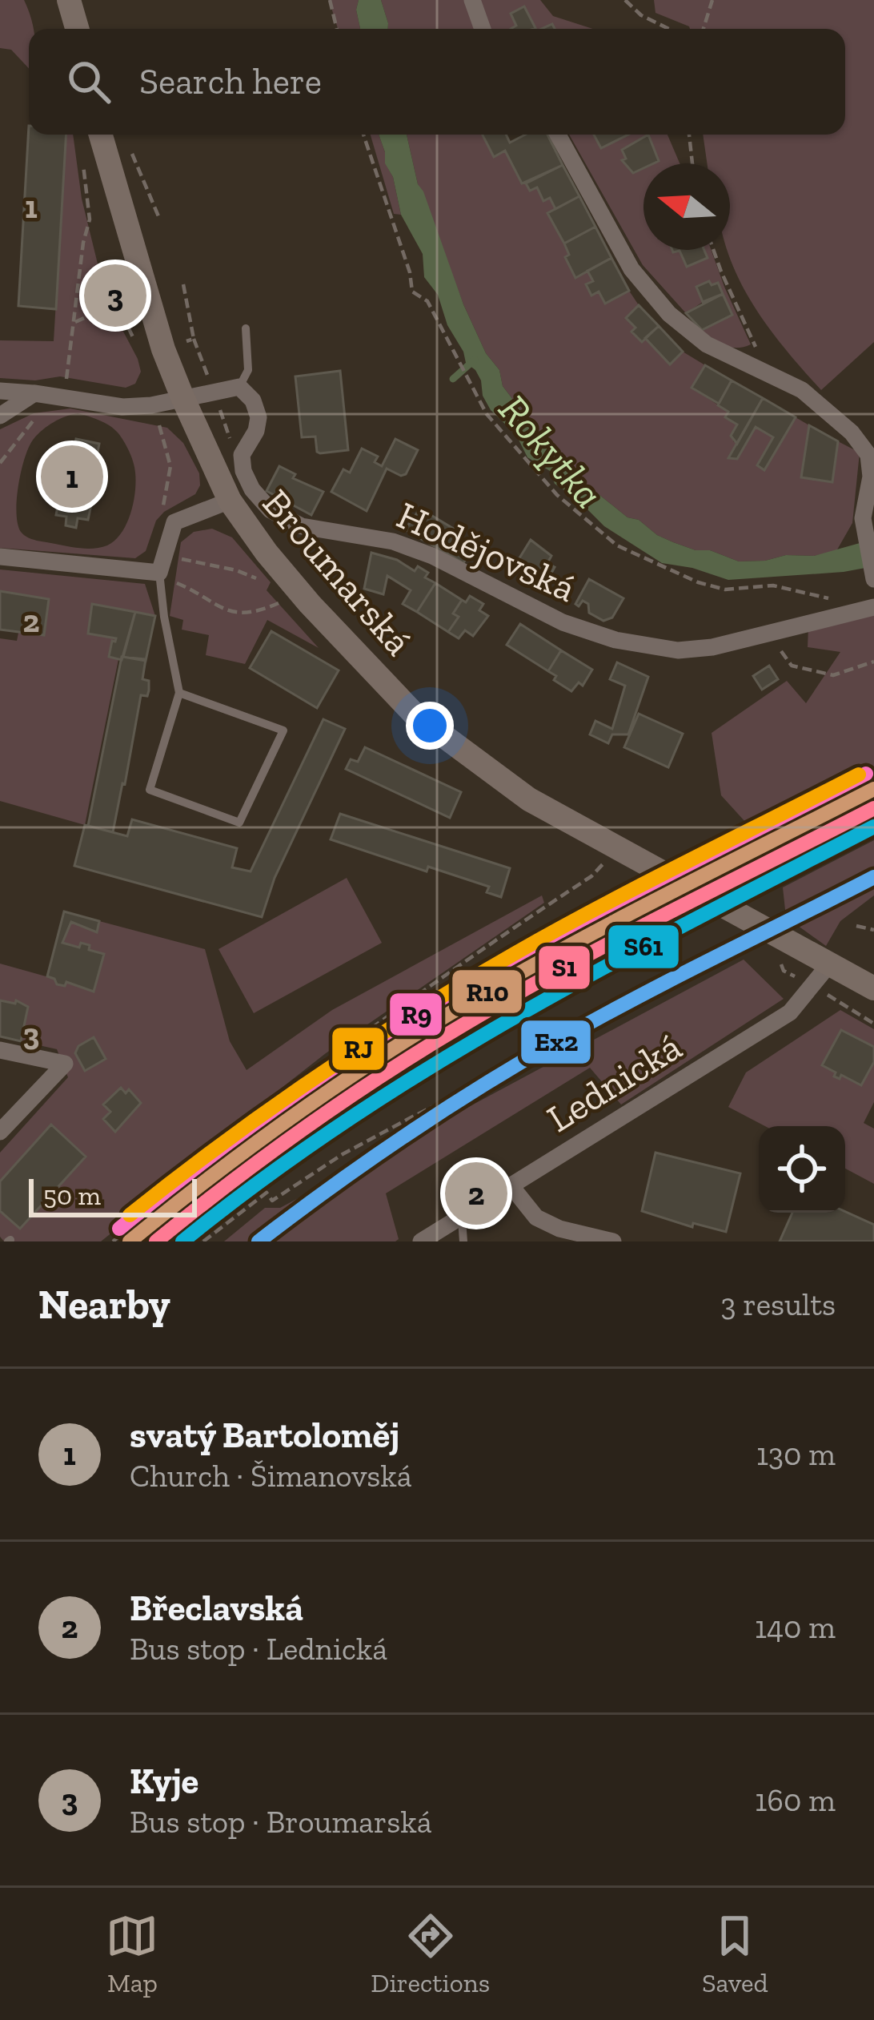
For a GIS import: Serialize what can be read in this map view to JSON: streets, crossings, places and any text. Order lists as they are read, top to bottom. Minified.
{"streets":{"street":["Hodějovská","Broumarská","Lednická"]},"crossings":[["Broumarská","Lednická"]],"water":["Rokytka"],"lines":["transit line R9","transit line RJ","transit line R10","transit line S1","transit line S61","transit line Ex2"],"scale_bar":"50 m","north":"left","page":{"search":"Search here","pins":["3","1","2"],"scale":"50 m","heading":["Nearby","3 results"],"list":[{"mark":"1","name":"svatý Bartoloměj","note":"Church · Šimanovská","value":"130 m"},{"mark":"2","name":"Břeclavská","note":"Bus stop · Lednická","value":"140 m"},{"mark":"3","name":"Kyje","note":"Bus stop · Broumarská","value":"160 m"}],"nav":["Map","Directions","Saved"]},"grid":{"rows":["1","2","3"]}}
